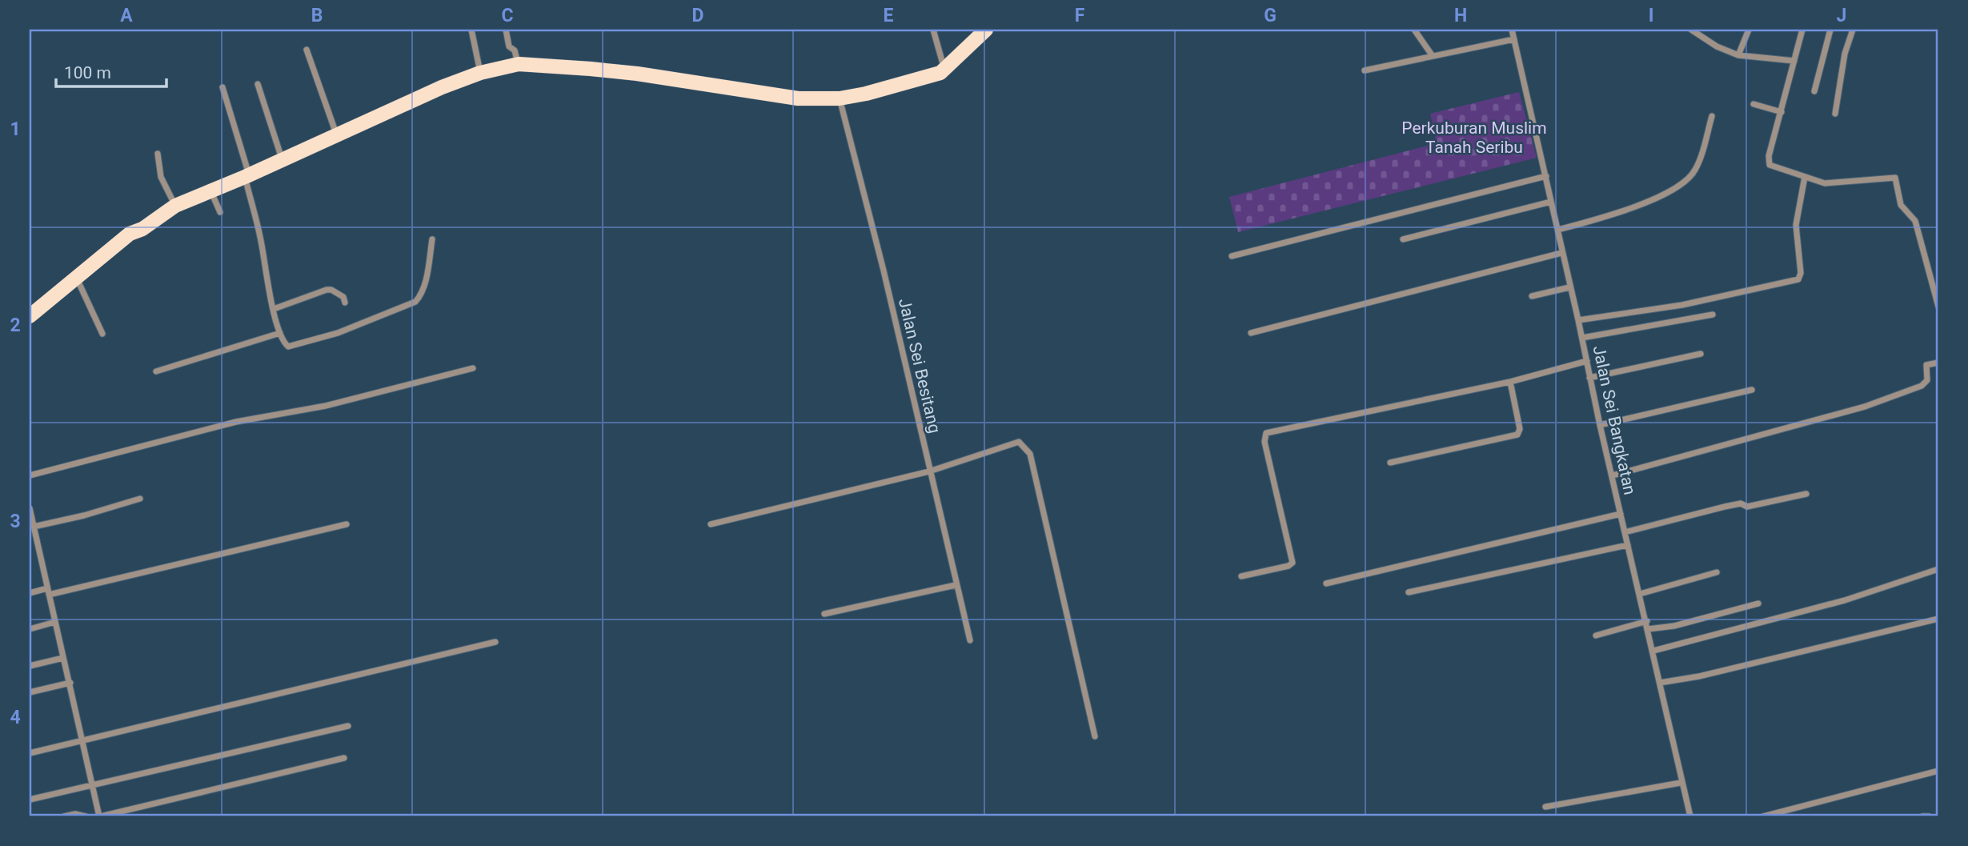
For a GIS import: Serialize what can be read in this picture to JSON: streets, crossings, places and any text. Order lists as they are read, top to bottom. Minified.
{"streets":{"street":["Jalan Sei Besitang","Jalan Sei Bangkatan"]},"parks":["Perkuburan Muslim Tanah Seribu"],"scale_bar":"100 m","grid":{"columns":["A","B","C","D","E","F","G","H","I","J"],"rows":["1","2","3","4"]}}
